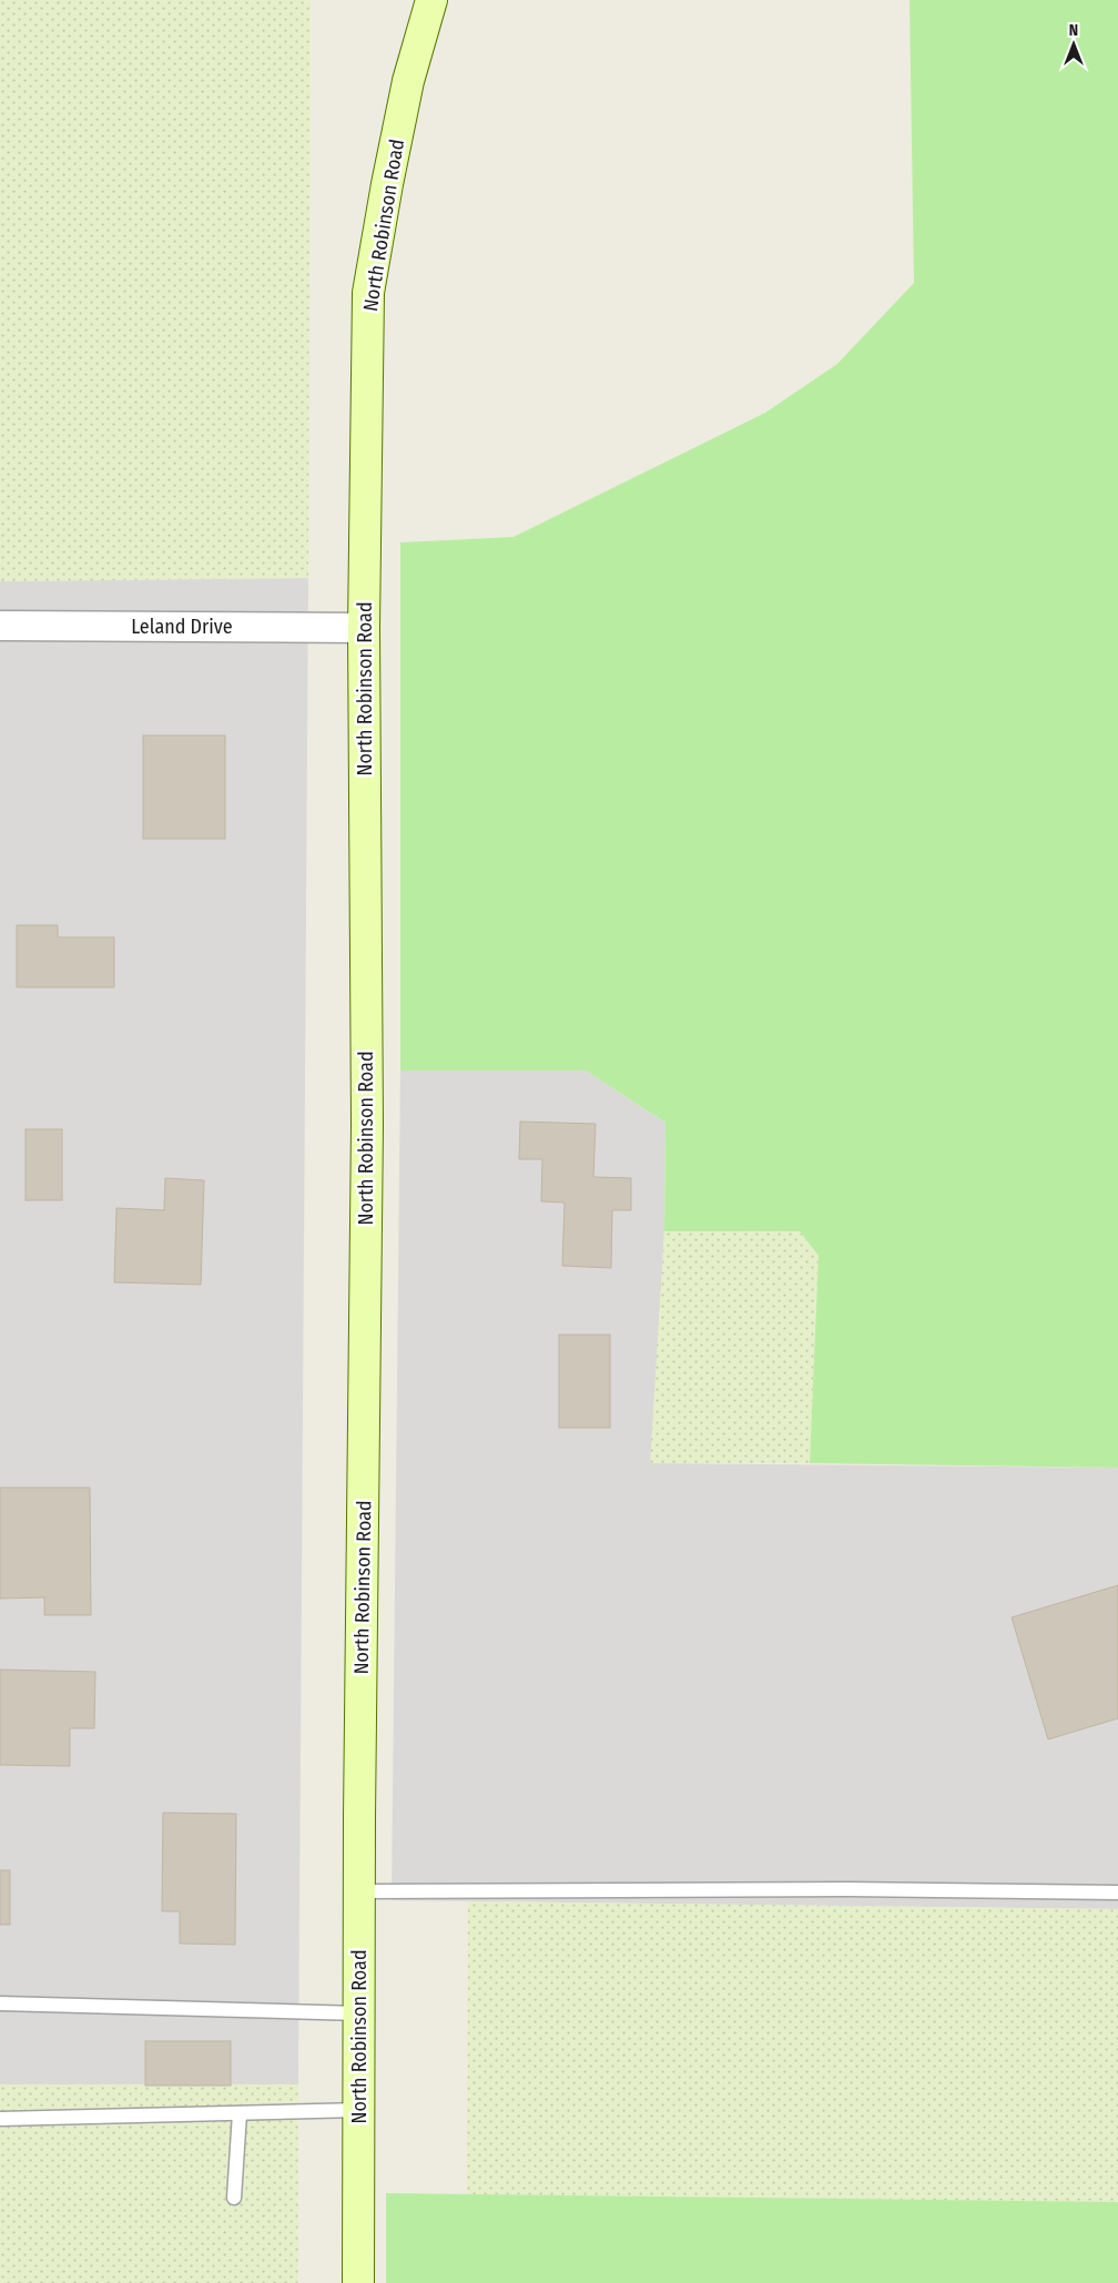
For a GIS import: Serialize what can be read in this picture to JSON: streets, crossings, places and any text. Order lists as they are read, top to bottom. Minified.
{"streets":{"street":["North Robinson Road","Leland Drive"]},"crossings":[["North Robinson Road","Leland Drive"]],"north":"top"}
